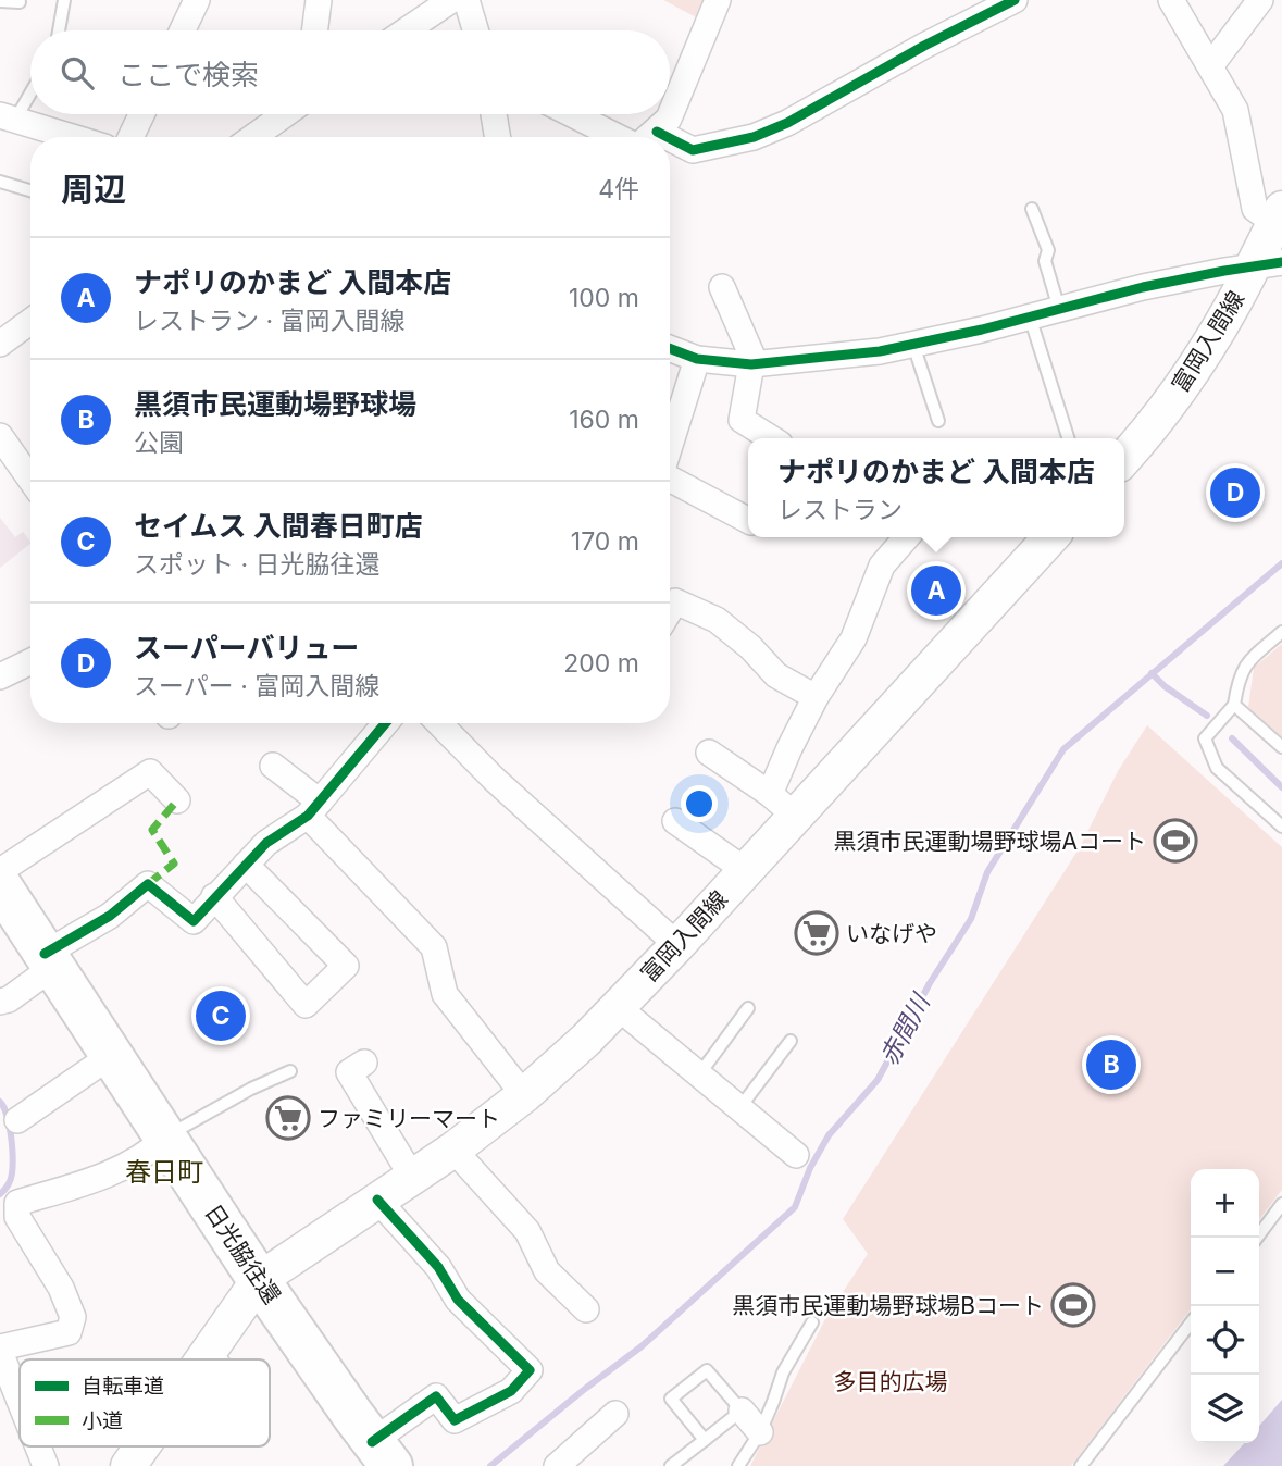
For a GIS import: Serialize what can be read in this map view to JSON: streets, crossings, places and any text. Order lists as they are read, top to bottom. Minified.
{"streets":{"highway":["日光脇往還"],"main road":["富岡入間線"]},"crossings":[["富岡入間線","日光脇往還"]],"districts":["春日町"],"water":["赤間川"],"parks":["多目的広場"],"places":{"sports":["黒須市民運動場野球場Aコート","黒須市民運動場野球場Bコート"],"supermarket":["いなげや","ファミリーマート"]},"legend":["自転車道","小道"],"page":{"search":"ここで検索","heading":["周辺","4件"],"list":[{"mark":"A","name":"ナポリのかまど 入間本店","note":"レストラン · 富岡入間線","value":"100 m"},{"mark":"B","name":"黒須市民運動場野球場","note":"公園","value":"160 m"},{"mark":"C","name":"セイムス 入間春日町店","note":"スポット · 日光脇往還","value":"170 m"},{"mark":"D","name":"スーパーバリュー","note":"スーパー · 富岡入間線","value":"200 m"}],"popup":["ナポリのかまど 入間本店","レストラン"],"pins":["D","A","C","B"],"map_buttons":["+","−"]}}
